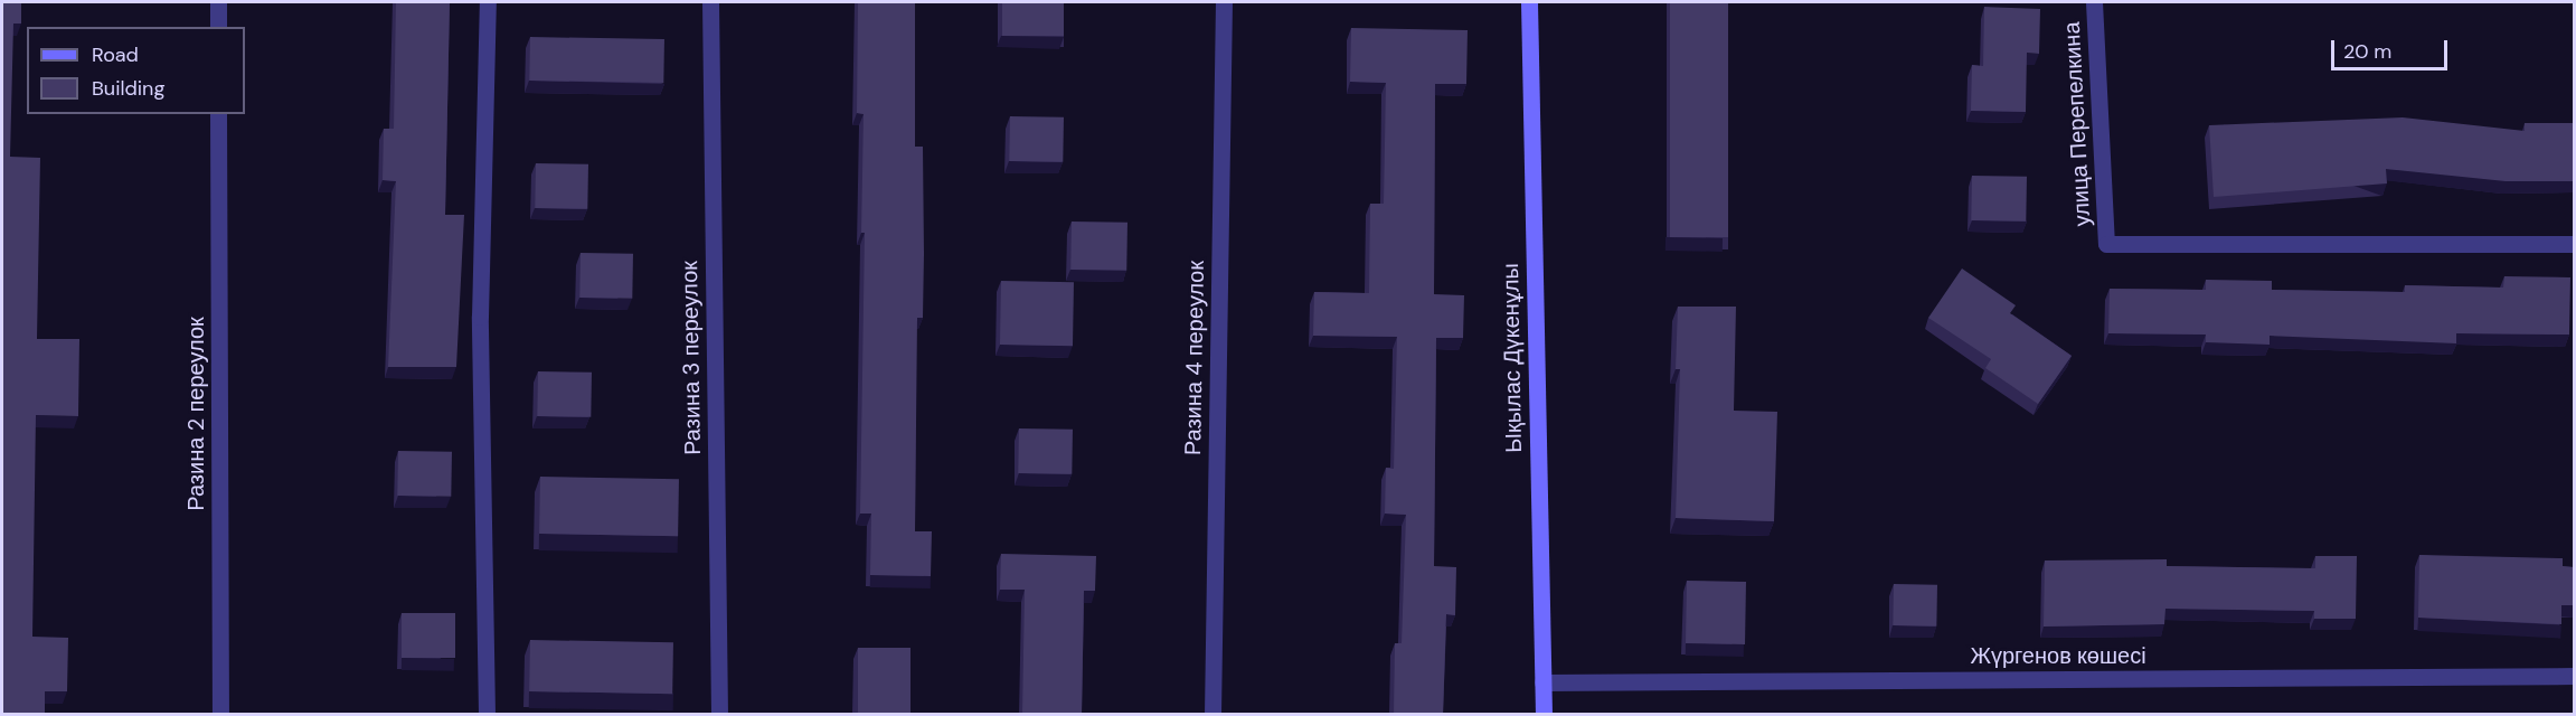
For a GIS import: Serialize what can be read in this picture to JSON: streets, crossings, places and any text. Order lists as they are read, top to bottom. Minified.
{"streets":{"street":["улица Перепелкина","Разина 3 переулок","Разина 4 переулок","Ықылас Дүкенұлы","Разина 2 переулок","Жүргенов көшесі"]},"crossings":[["Ықылас Дүкенұлы","Жүргенов көшесі"]],"legend":["Road","Building"],"scale_bar":"20 m"}
